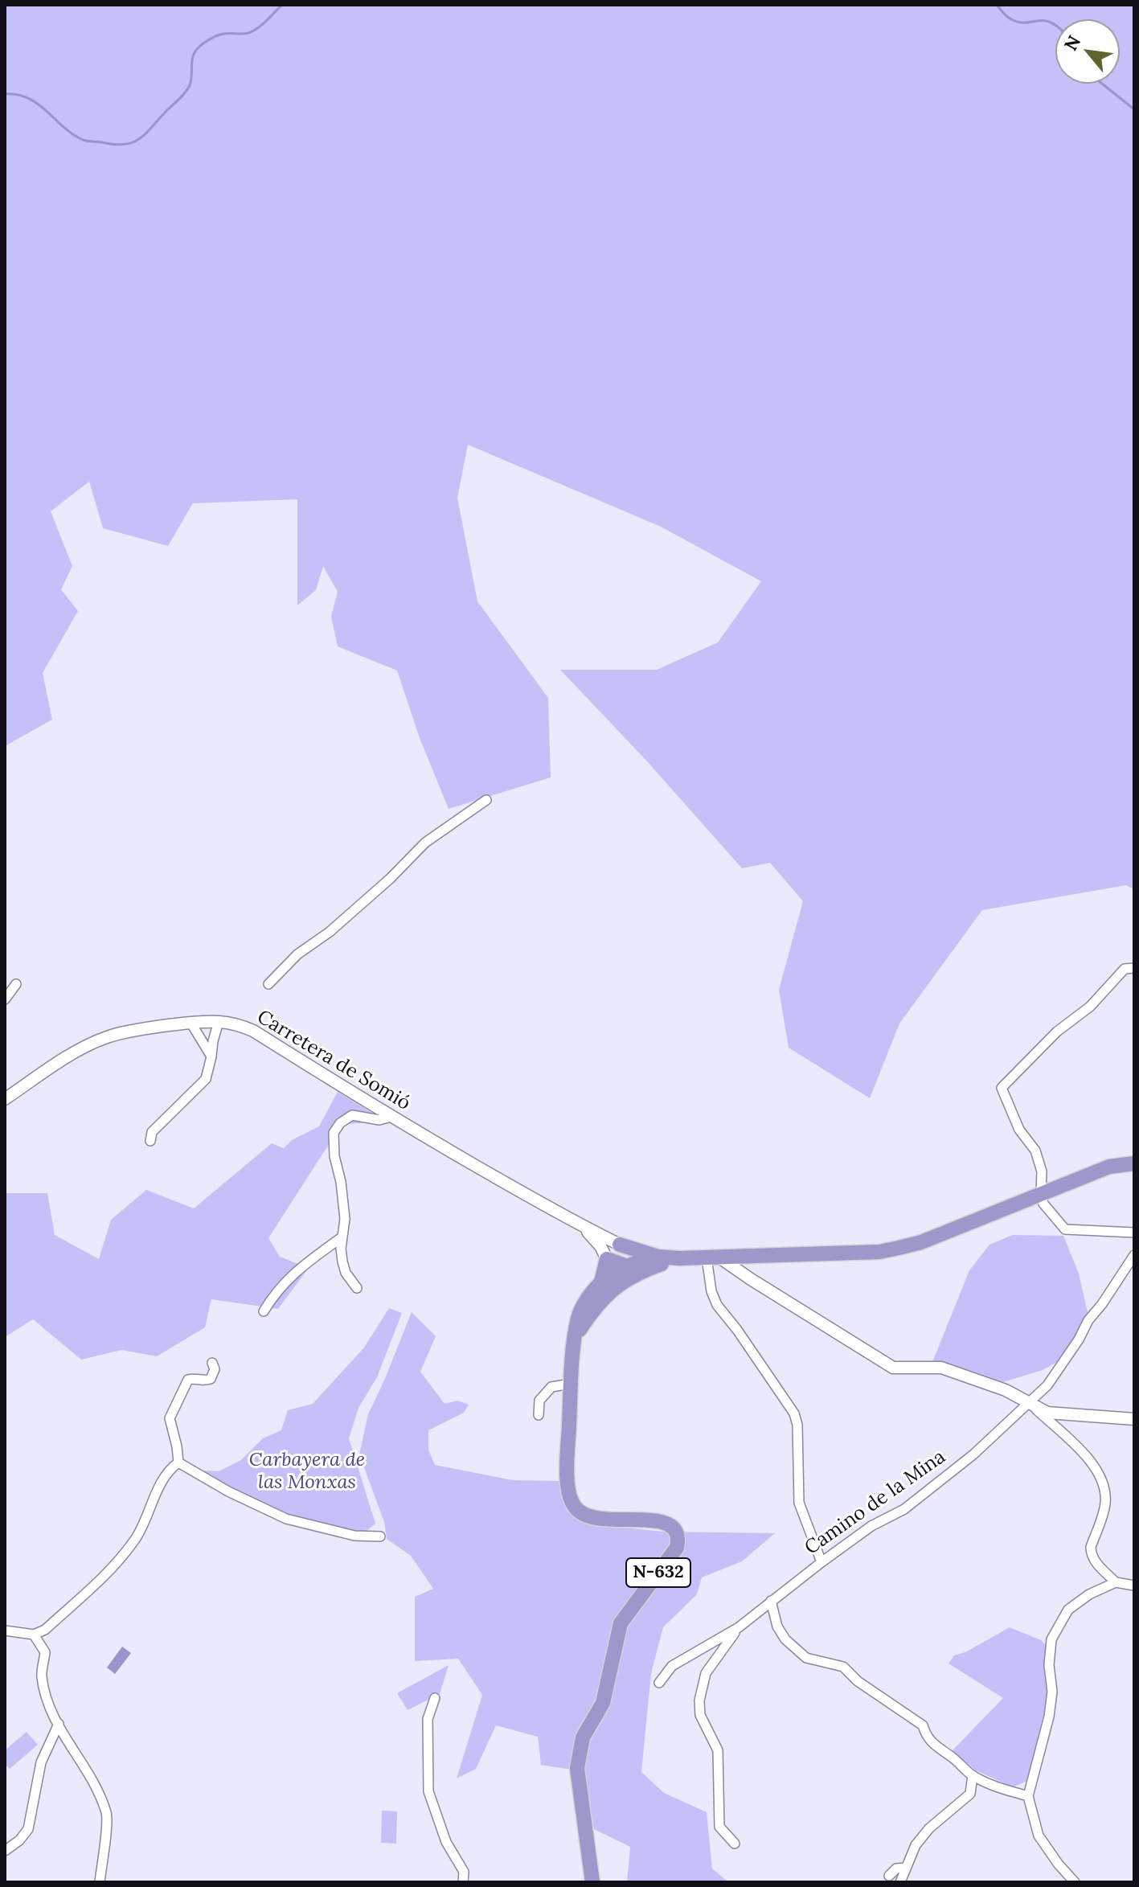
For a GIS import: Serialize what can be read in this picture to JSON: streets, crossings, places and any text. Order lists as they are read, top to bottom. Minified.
{"streets":{"highway":["N-632"],"street":["Carretera de Somió","Camino de la Mina"]},"parks":["Carbayera de las Monxas"],"north":"top left"}
